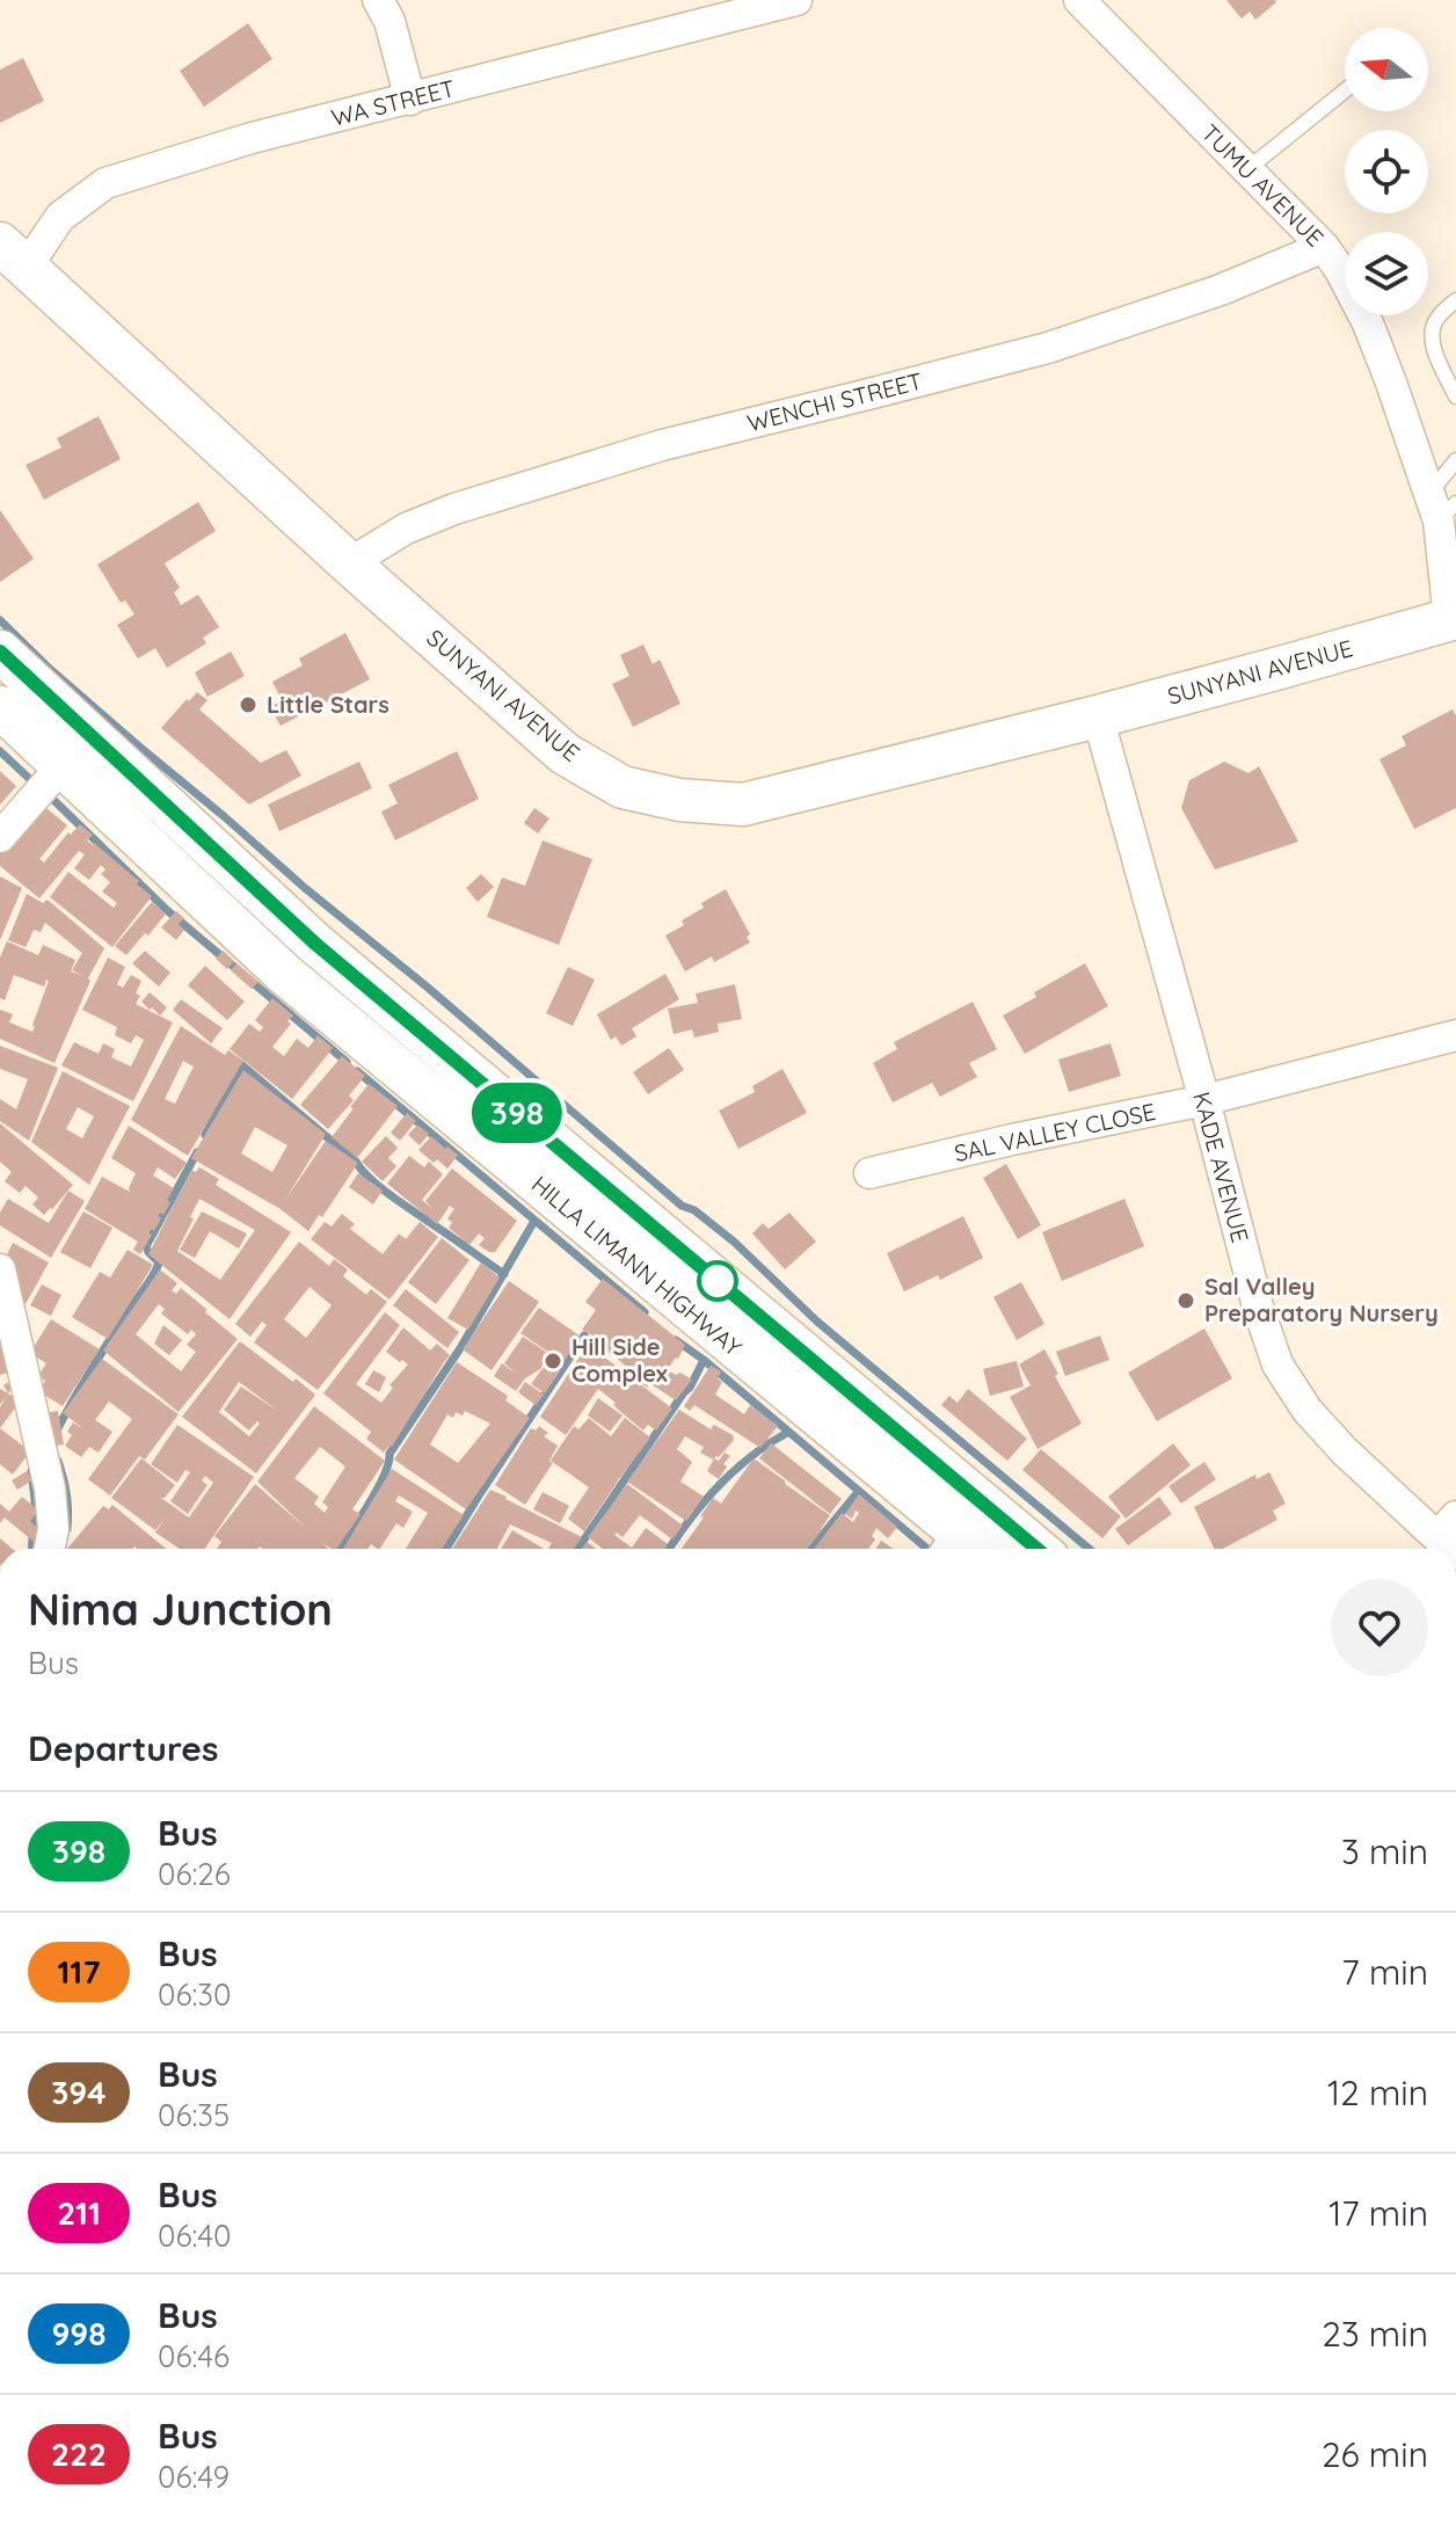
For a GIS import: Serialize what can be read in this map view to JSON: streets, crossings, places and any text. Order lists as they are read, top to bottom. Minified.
{"streets":{"main road":["SUNYANI AVENUE","HILLA LIMANN HIGHWAY"],"street":["WA STREET","TUMU AVENUE","WENCHI STREET","SAL VALLEY CLOSE","KADE AVENUE"]},"crossings":[["WA STREET","SUNYANI AVENUE"],["TUMU AVENUE","WENCHI STREET"],["TUMU AVENUE","SUNYANI AVENUE"],["WENCHI STREET","SUNYANI AVENUE"],["SUNYANI AVENUE","KADE AVENUE"],["SAL VALLEY CLOSE","KADE AVENUE"]],"places":["Little Stars","Sal Valley Preparatory Nursery","Hill Side Complex"],"lines":["bus line 398"],"north":"left","page":{"on_map":"398","heading":[["Nima Junction","Bus"],"Departures"],"list":[{"mark":"398","name":"Bus","note":"06:26","value":"3 min"},{"mark":"117","name":"Bus","note":"06:30","value":"7 min"},{"mark":"394","name":"Bus","note":"06:35","value":"12 min"},{"mark":"211","name":"Bus","note":"06:40","value":"17 min"},{"mark":"998","name":"Bus","note":"06:46","value":"23 min"},{"mark":"222","name":"Bus","note":"06:49","value":"26 min"}]}}
